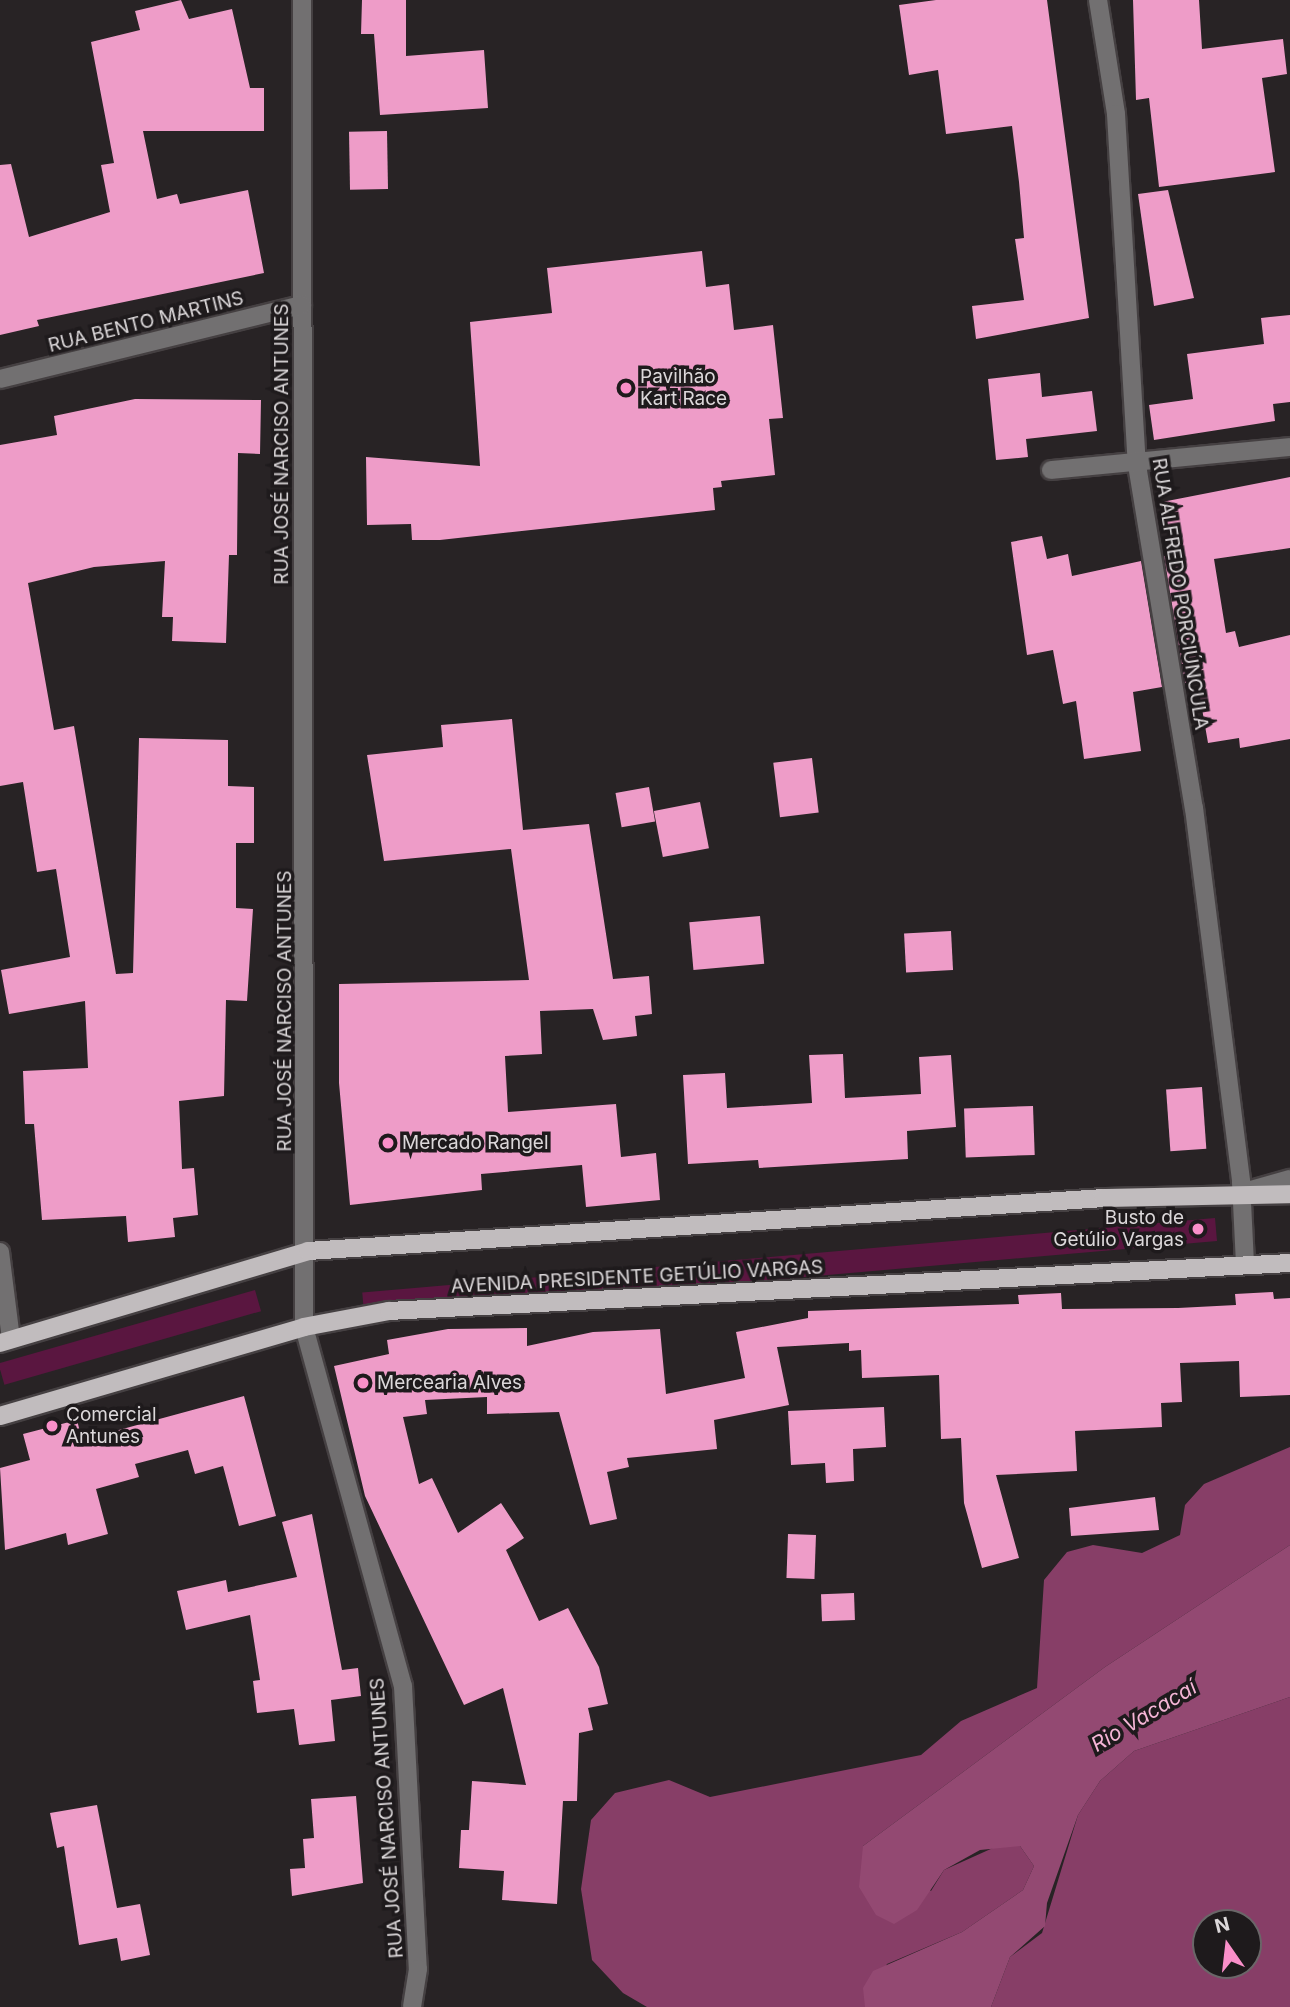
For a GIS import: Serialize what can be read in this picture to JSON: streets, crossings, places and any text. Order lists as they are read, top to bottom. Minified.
{"streets":{"main road":["AVENIDA PRESIDENTE GETÚLIO VARGAS"],"street":["RUA BENTO MARTINS","RUA JOSÉ NARCISO ANTUNES","RUA ALFREDO PORCIÚNCULA"]},"crossings":[["RUA BENTO MARTINS","RUA JOSÉ NARCISO ANTUNES"],["RUA JOSÉ NARCISO ANTUNES","AVENIDA PRESIDENTE GETÚLIO VARGAS"],["RUA ALFREDO PORCIÚNCULA","AVENIDA PRESIDENTE GETÚLIO VARGAS"]],"water":["Rio Vacacaí"],"places":["Pavilhão Kart Race","Mercado Rangel","Busto de Getúlio Vargas","Mercearia Alves","Comercial Antunes"],"north":"top"}
